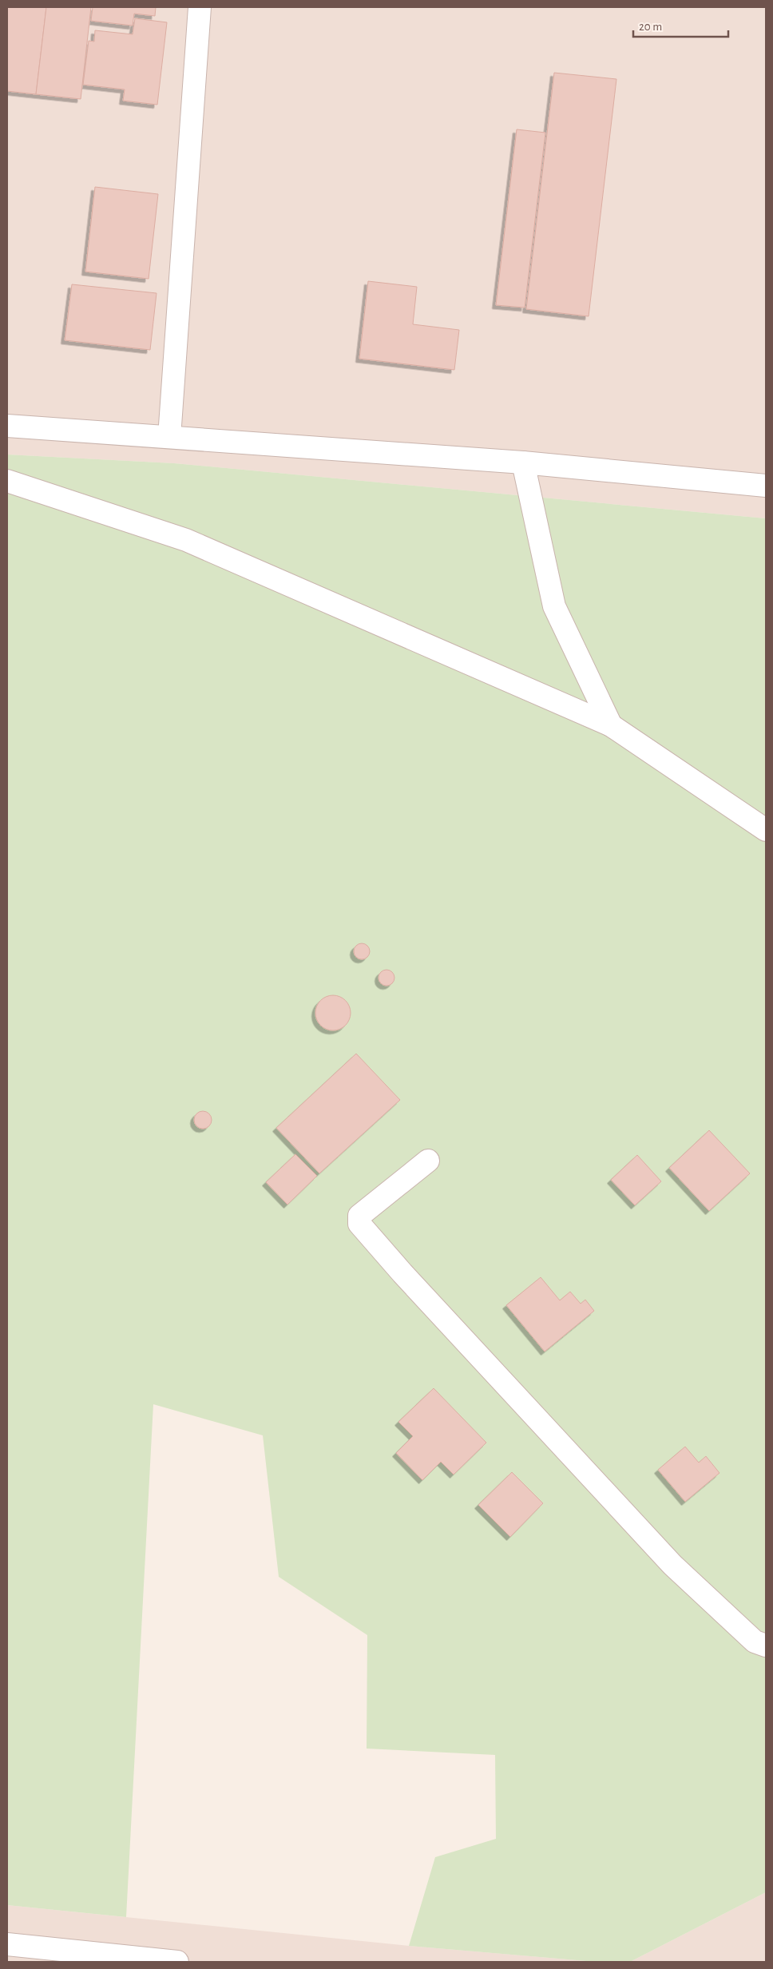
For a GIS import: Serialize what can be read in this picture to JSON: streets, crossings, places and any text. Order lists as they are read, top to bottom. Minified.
{"scale_bar":"20 m"}
